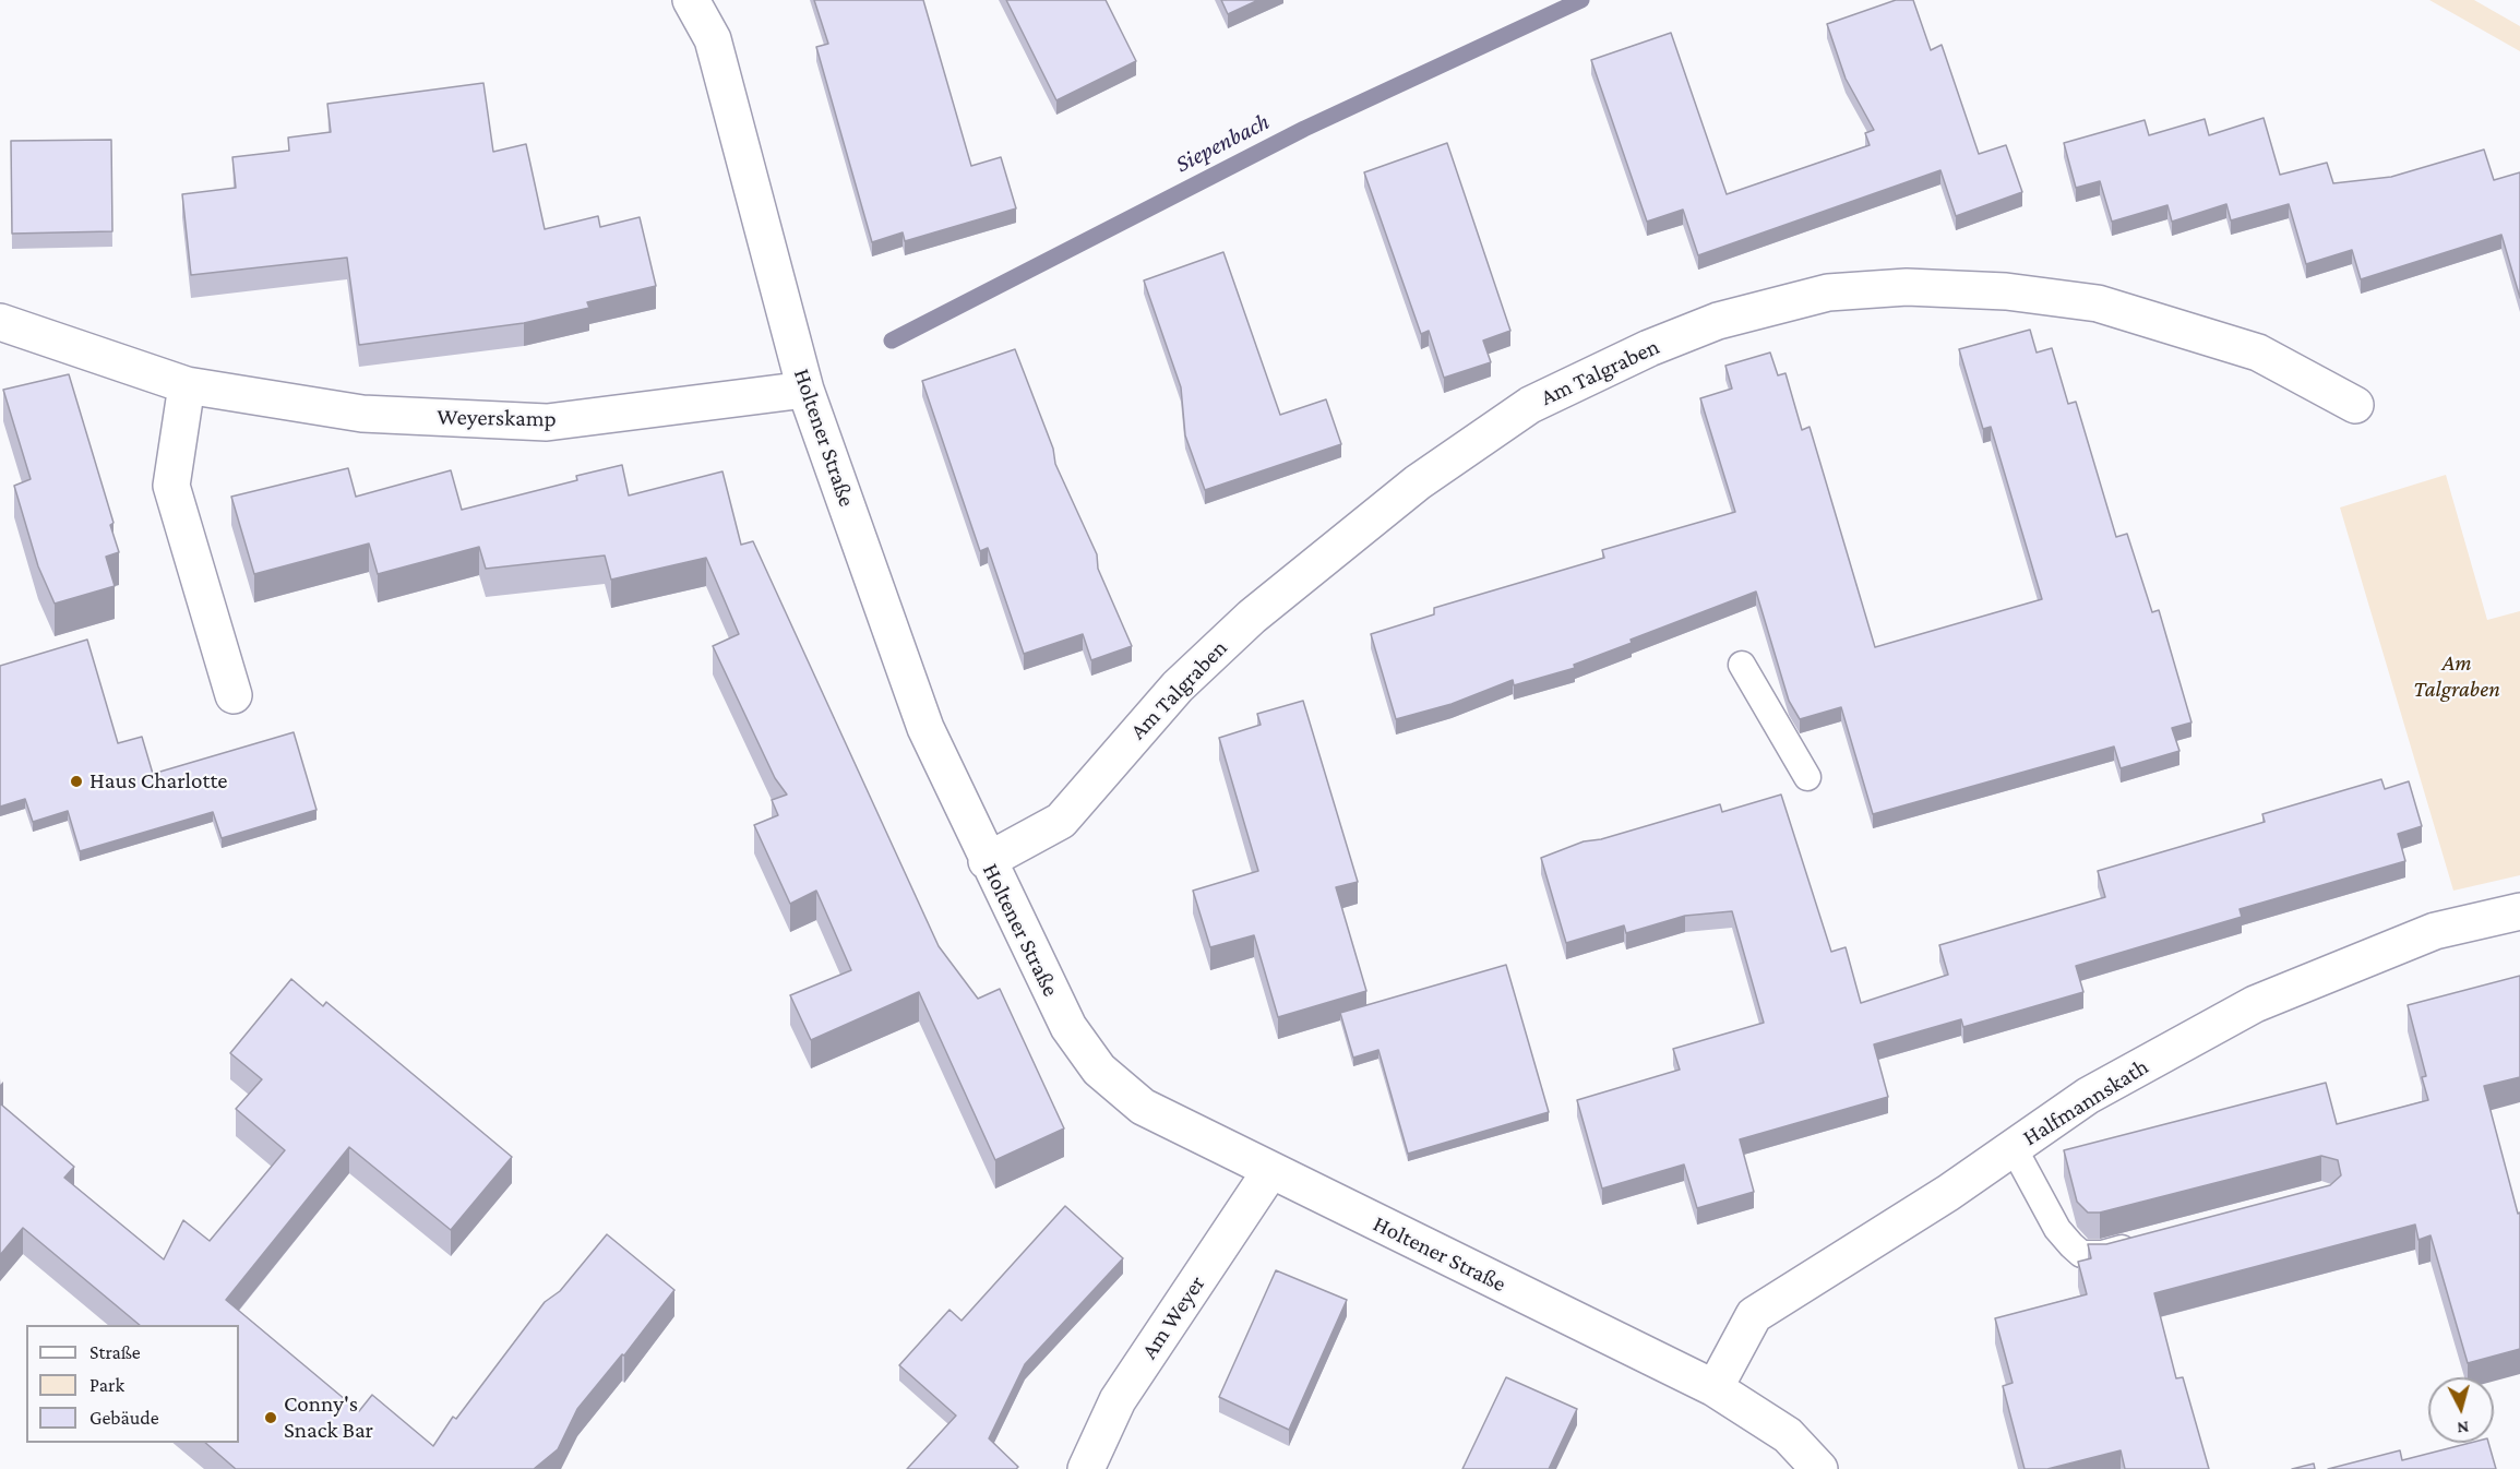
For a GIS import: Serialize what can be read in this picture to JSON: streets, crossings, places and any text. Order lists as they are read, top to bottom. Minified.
{"streets":{"street":["Am Talgraben","Weyerskamp","Holtener Straße","Halfmannskath","Am Weyer"]},"crossings":[["Am Talgraben","Holtener Straße"],["Weyerskamp","Holtener Straße"],["Holtener Straße","Halfmannskath"],["Holtener Straße","Am Weyer"]],"water":["Siepenbach"],"parks":["Am Talgraben"],"places":["Haus Charlotte","Conny's Snack Bar"],"legend":["Straße","Park","Gebäude"],"north":"bottom"}
